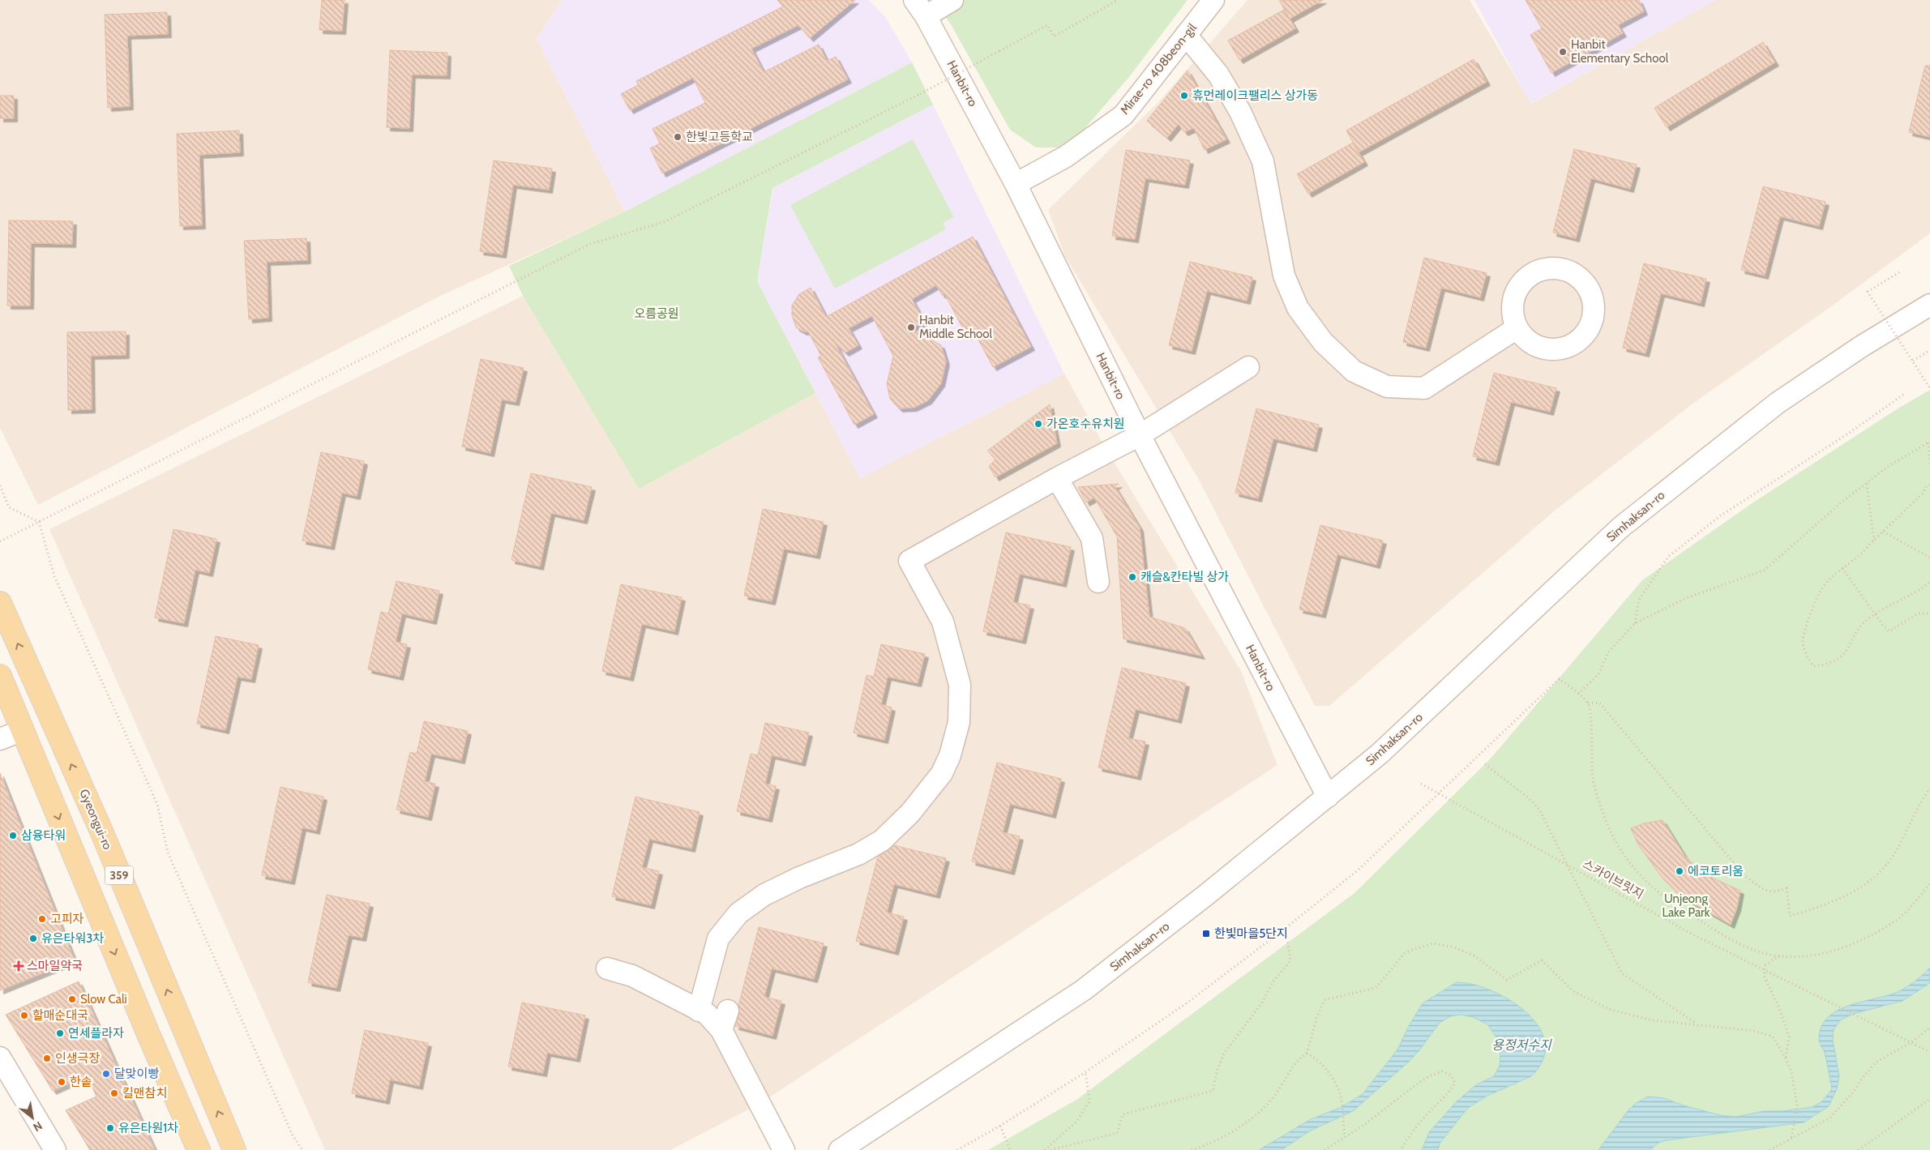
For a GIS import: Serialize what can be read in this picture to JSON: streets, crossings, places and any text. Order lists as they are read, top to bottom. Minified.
{"streets":{"main road":["Gyeongui-ro","359"],"street":["Mirae-ro 408beon-gil","Hanbit-ro","Simhaksan-ro"],"path":["스카이브릿지"]},"crossings":[["Mirae-ro 408beon-gil","Hanbit-ro"],["Hanbit-ro","Simhaksan-ro"]],"water":["용정저수지"],"parks":["오름공원","Unjeong Lake Park"],"places":{"other":["Hanbit Elementary School","휴먼레이크팰리스 상가동","한빛고등학교","Hanbit Middle School","가온호수유치원","캐슬&칸타빌 상가","삼융타워","에코토리움","고피자","유은타워3차","Slow Cali","할매순대국","연세플라자","인생극장","달맞이빵","한솥","킬맨참치","유은타원1차"],"transit":["한빛마을5단지"],"health":["스마일약국"]},"north":"bottom right"}
